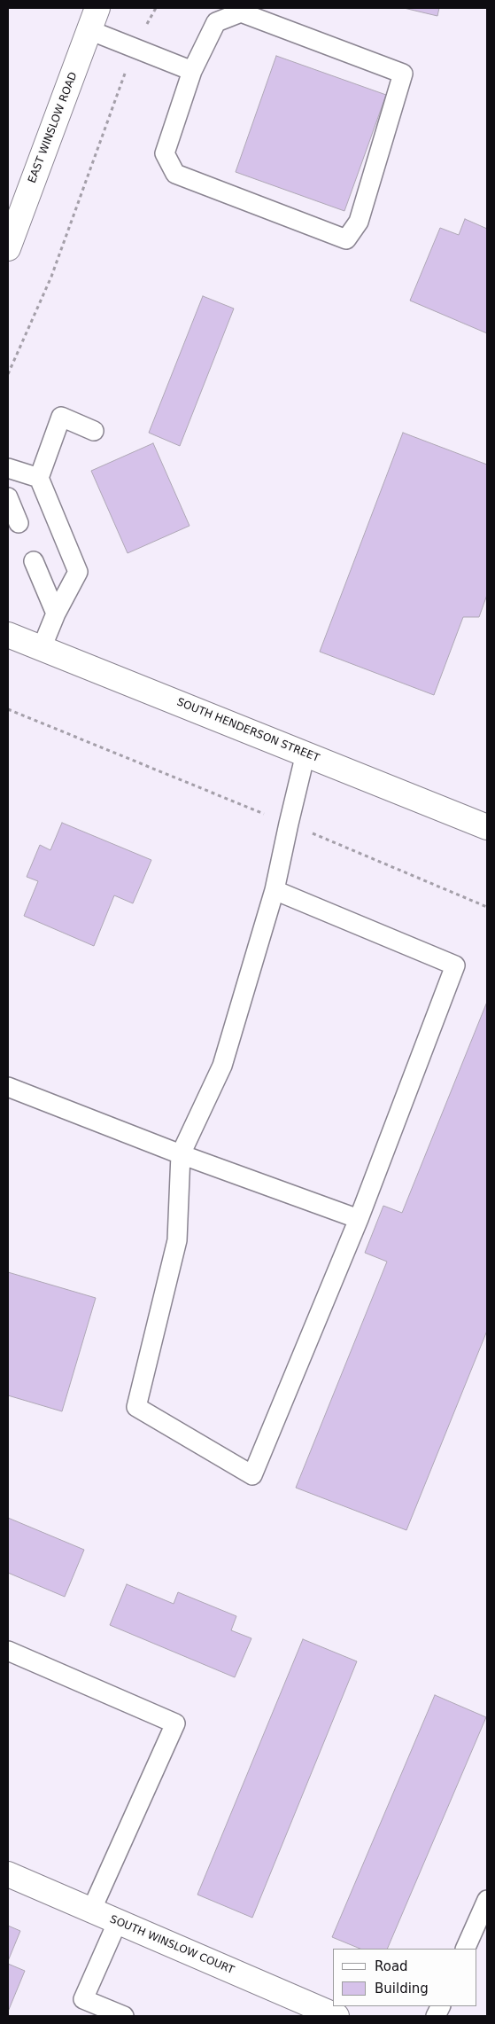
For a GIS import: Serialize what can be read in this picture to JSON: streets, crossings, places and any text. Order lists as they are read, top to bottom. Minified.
{"streets":{"street":["EAST WINSLOW ROAD","SOUTH HENDERSON STREET","SOUTH WINSLOW COURT"]},"legend":["Road","Building"]}
